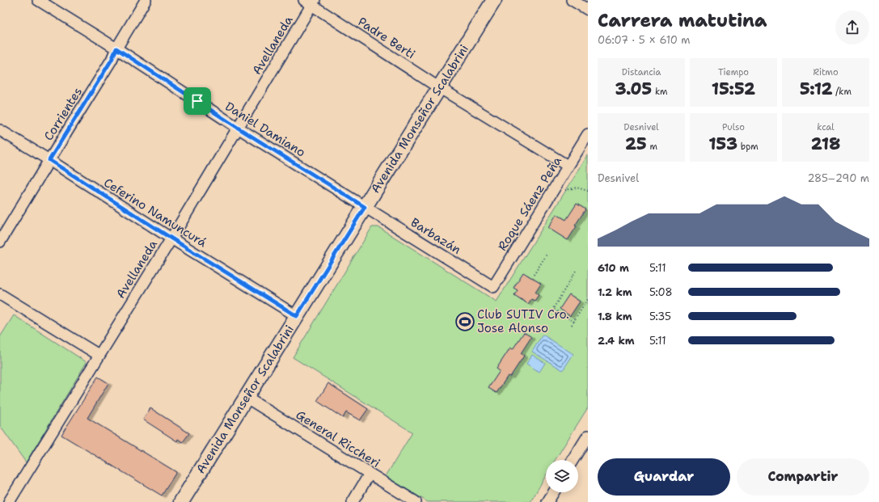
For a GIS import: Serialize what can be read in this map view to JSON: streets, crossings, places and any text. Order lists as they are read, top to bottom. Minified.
{"streets":{"main road":["Avenida Monseñor Scalabrini"],"street":["Padre Berti","Avellaneda","Corrientes","Daniel Damiano","Roque Sáenz Peña","Ceferino Namuncurá","Barbazán","General Riccheri"]},"crossings":[["Padre Berti","Avellaneda"],["Padre Berti","Avenida Monseñor Scalabrini"],["Padre Berti","Roque Sáenz Peña"],["Avellaneda","Daniel Damiano"],["Avellaneda","Ceferino Namuncurá"],["Corrientes","Daniel Damiano"],["Corrientes","Ceferino Namuncurá"],["Avenida Monseñor Scalabrini","Daniel Damiano"],["Avenida Monseñor Scalabrini","Ceferino Namuncurá"],["Avenida Monseñor Scalabrini","Barbazán"],["Avenida Monseñor Scalabrini","General Riccheri"],["Daniel Damiano","Barbazán"],["Roque Sáenz Peña","Barbazán"]],"places":{"sports":["Club SUTIV Cro. Jose Alonso"]},"page":{"heading":["Carrera matutina","06:07 · 5 × 610 m"],"stats":[["Distancia","3.05 km"],["Tiempo","15:52"],["Ritmo","5:12 /km"],["Desnivel","25 m"],["Pulso","153 bpm"],["kcal","218"]],"chart":["Desnivel","285–290 m"],"list":[{"name":"610 m","note":"5:11"},{"name":"1.2 km","note":"5:08"},{"name":"1.8 km","note":"5:35"},{"name":"2.4 km","note":"5:11"}],"buttons":["Guardar","Compartir"]}}
